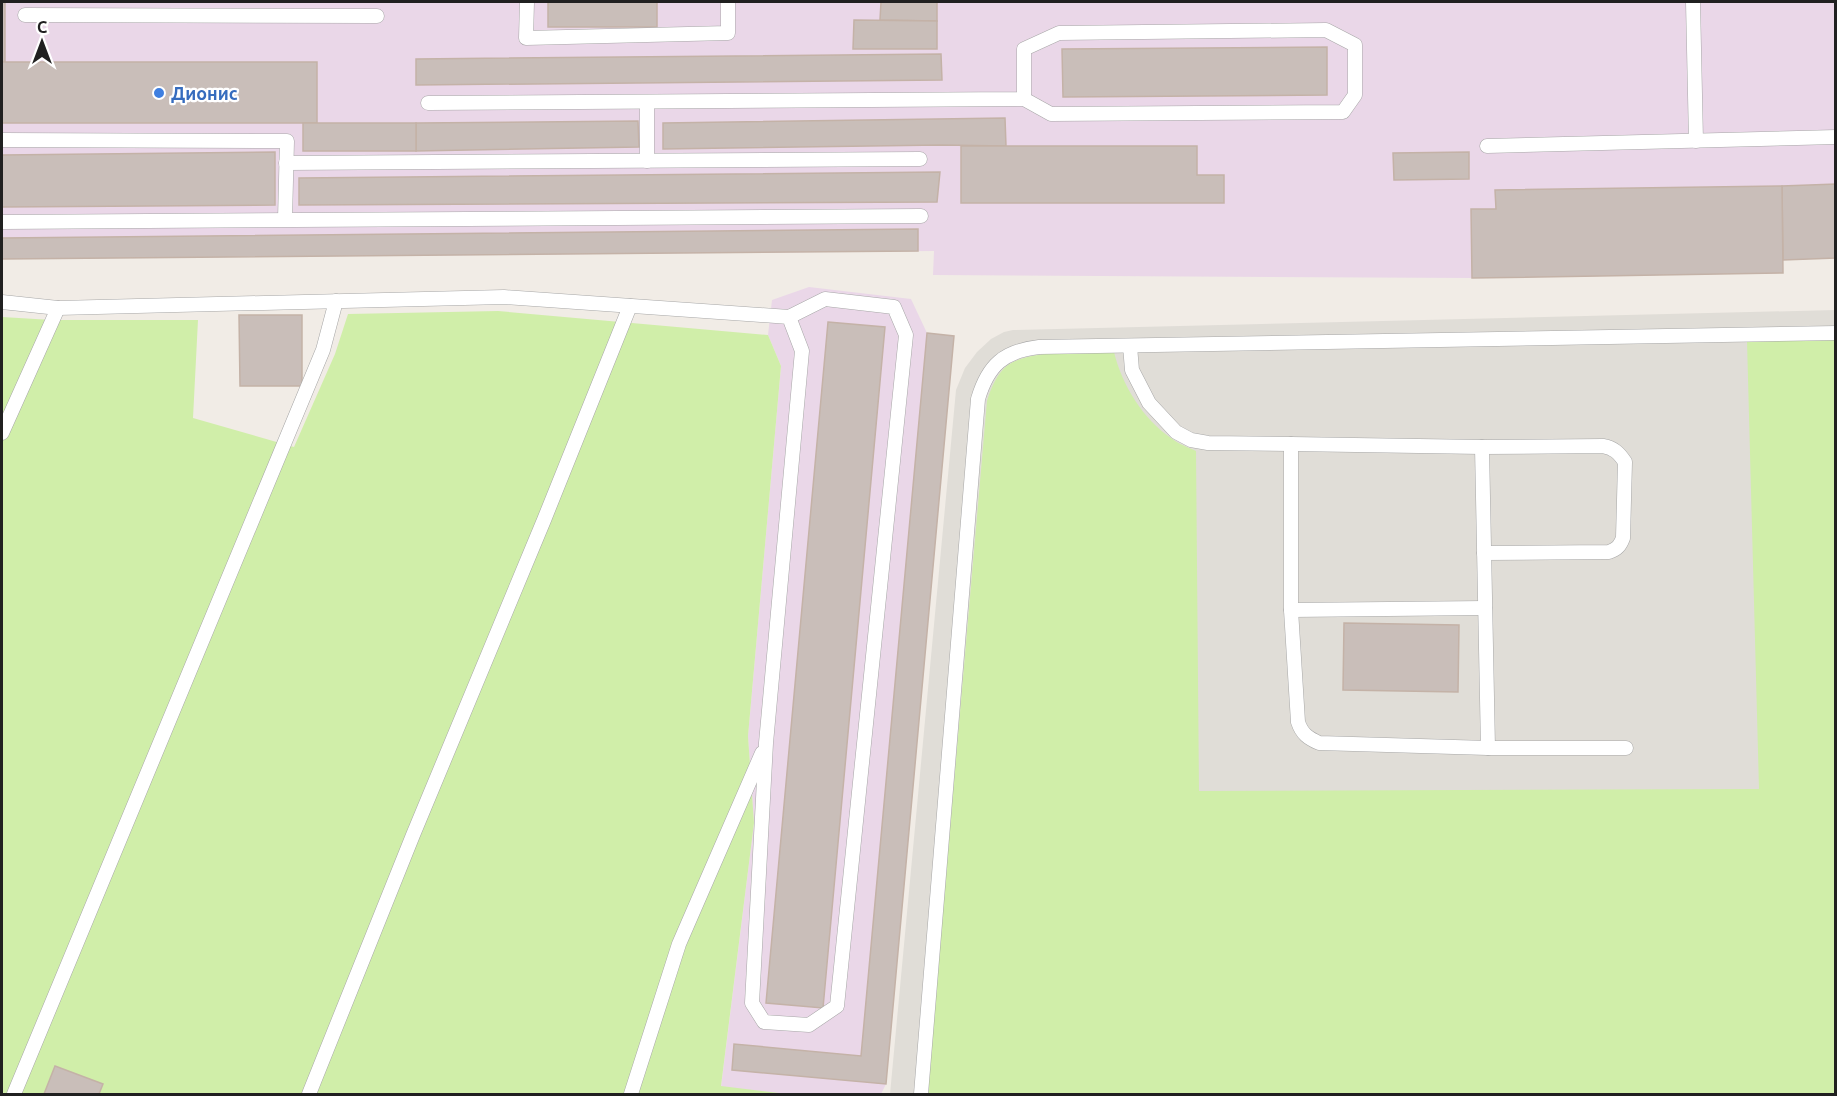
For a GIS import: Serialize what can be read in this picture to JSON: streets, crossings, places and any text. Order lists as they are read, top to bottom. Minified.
{"places":["Дионис"],"north":"top"}
